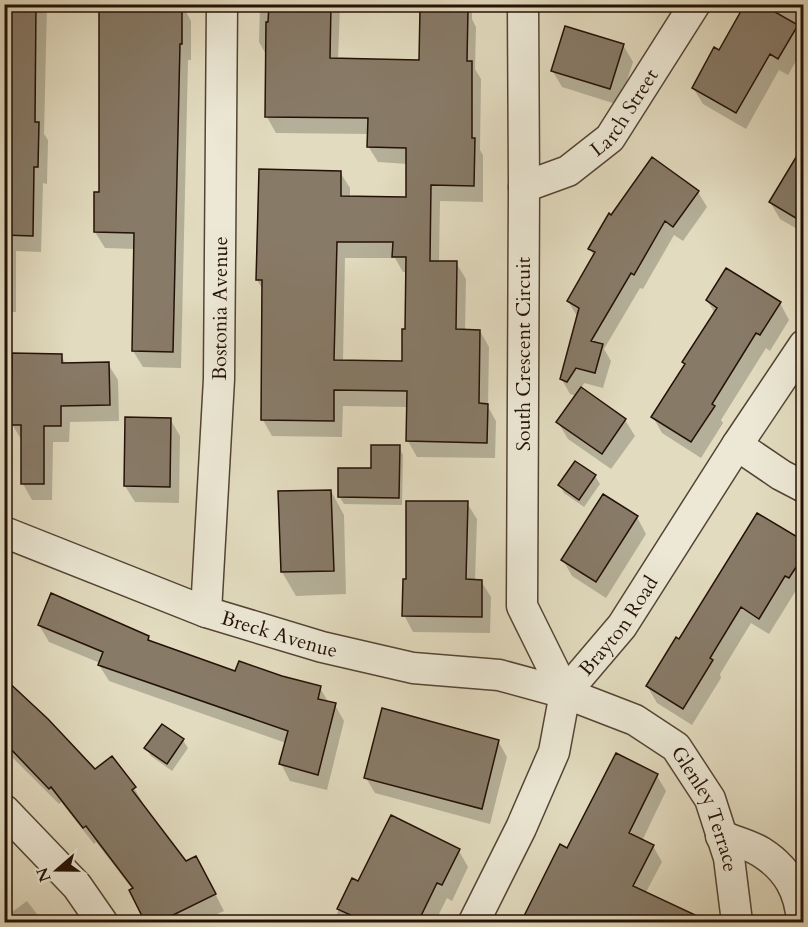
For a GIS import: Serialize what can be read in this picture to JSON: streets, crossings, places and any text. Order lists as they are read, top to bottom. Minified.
{"streets":{"street":["Larch Street","Bostonia Avenue","South Crescent Circuit","Brayton Road","Breck Avenue","Glenley Terrace"]},"crossings":[["Larch Street","South Crescent Circuit"],["Bostonia Avenue","Breck Avenue"],["South Crescent Circuit","Brayton Road"],["South Crescent Circuit","Breck Avenue"],["South Crescent Circuit","Glenley Terrace"],["Brayton Road","Breck Avenue"],["Brayton Road","Glenley Terrace"],["Breck Avenue","Glenley Terrace"]],"north":"left"}
